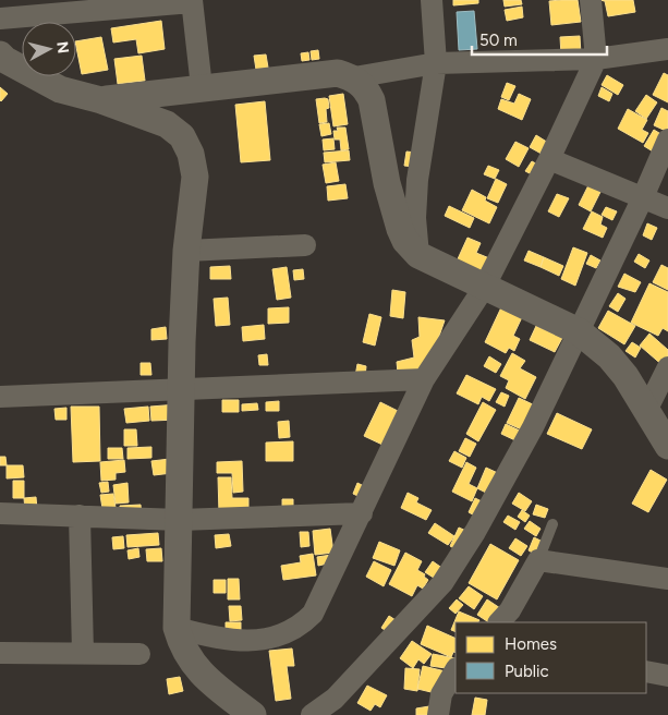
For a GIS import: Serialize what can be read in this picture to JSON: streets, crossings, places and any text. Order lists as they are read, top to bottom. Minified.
{"legend":["Homes","Public"],"scale_bar":"50 m","north":"right"}
